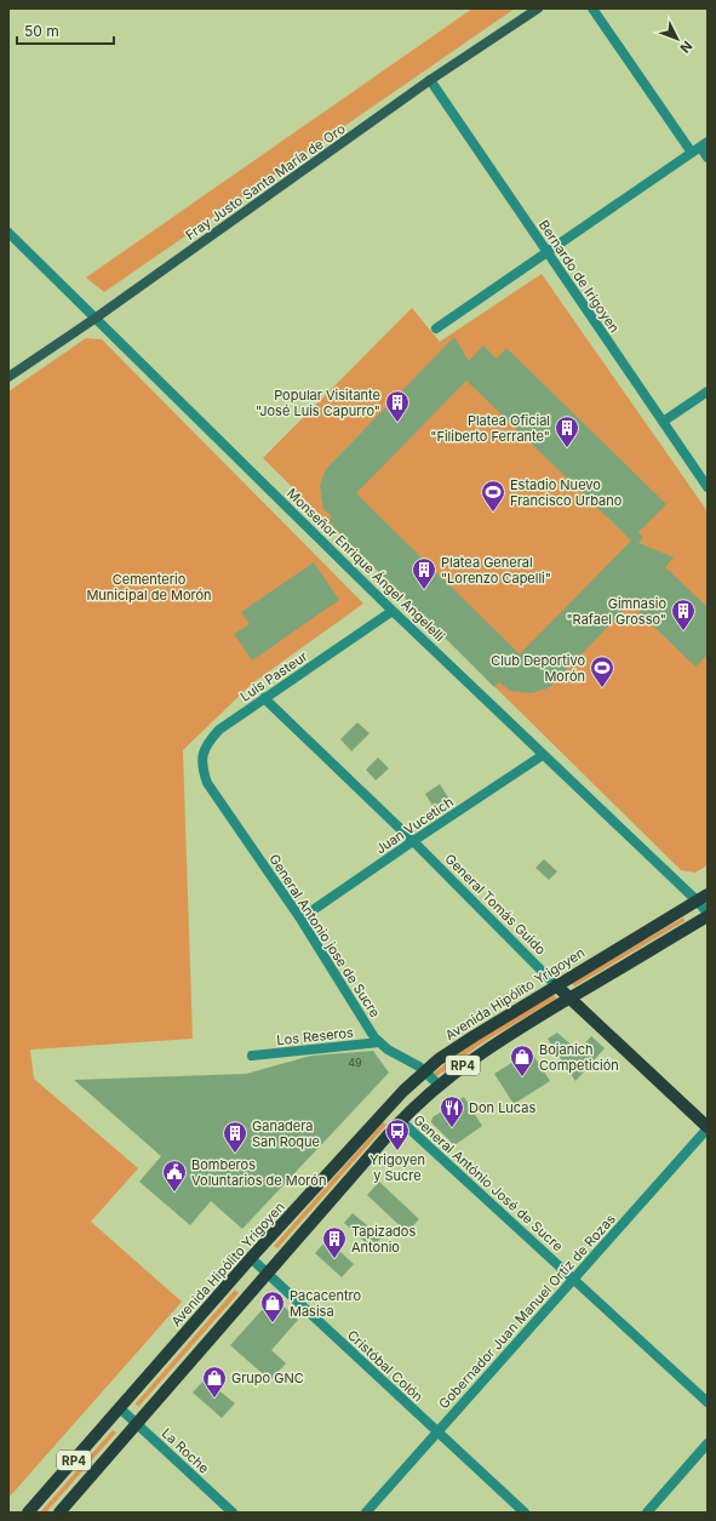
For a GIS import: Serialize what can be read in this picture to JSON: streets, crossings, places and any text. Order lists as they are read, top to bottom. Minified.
{"streets":{"main road":["General Tomás Guido","Avenida Hipólito Yrigoyen","RP4"],"street":["Fray Justo Santa María de Oro","Bernardo de Irigoyen","Monseñor Enrique Ángel Angelelli","Luis Pasteur","Juan Vucetich","General Antonio jose de Sucre","Los Reseros","General António José de Sucre","Gobernador Juan Manuel Ortiz de Rozas","Cristóbal Colón","La Roche"]},"crossings":[["Fray Justo Santa María de Oro","Bernardo de Irigoyen"],["Fray Justo Santa María de Oro","Monseñor Enrique Ángel Angelelli"],["Monseñor Enrique Ángel Angelelli","Luis Pasteur"],["Monseñor Enrique Ángel Angelelli","Juan Vucetich"],["Monseñor Enrique Ángel Angelelli","Avenida Hipólito Yrigoyen"],["Monseñor Enrique Ángel Angelelli","RP4"],["Luis Pasteur","General Tomás Guido"],["Luis Pasteur","General Antonio jose de Sucre"],["Juan Vucetich","General Tomás Guido"],["Juan Vucetich","General Antonio jose de Sucre"],["General Tomás Guido","Avenida Hipólito Yrigoyen"],["General Tomás Guido","RP4"],["General Tomás Guido","Gobernador Juan Manuel Ortiz de Rozas"],["General Antonio jose de Sucre","Avenida Hipólito Yrigoyen"],["General Antonio jose de Sucre","Los Reseros"],["General Antonio jose de Sucre","RP4"],["Avenida Hipólito Yrigoyen","Cristóbal Colón"],["Avenida Hipólito Yrigoyen","La Roche"],["RP4","General António José de Sucre"],["RP4","Cristóbal Colón"],["RP4","La Roche"],["General António José de Sucre","Gobernador Juan Manuel Ortiz de Rozas"],["Gobernador Juan Manuel Ortiz de Rozas","Cristóbal Colón"]],"parks":["Cementerio Municipal de Morón"],"places":{"building":["Popular Visitante \"José Luis Capurro\"","Platea Oficial \"Filiberto Ferrante\"","Platea General \"Lorenzo Capelli\"","Gimnasio \"Rafael Grosso\"","Ganadera San Roque","Tapizados Antonio"],"sports":["Estadio Nuevo Francisco Urbano","Club Deportivo Morón"],"shop":["Bojanich Competición","Pacacentro Masisa","Grupo GNC"],"restaurant":["Don Lucas"],"bus stop":["Yrigoyen y Sucre"],"public building":["Bomberos Voluntarios de Morón"]},"house_numbers":["49"],"scale_bar":"50 m","north":"bottom right"}
